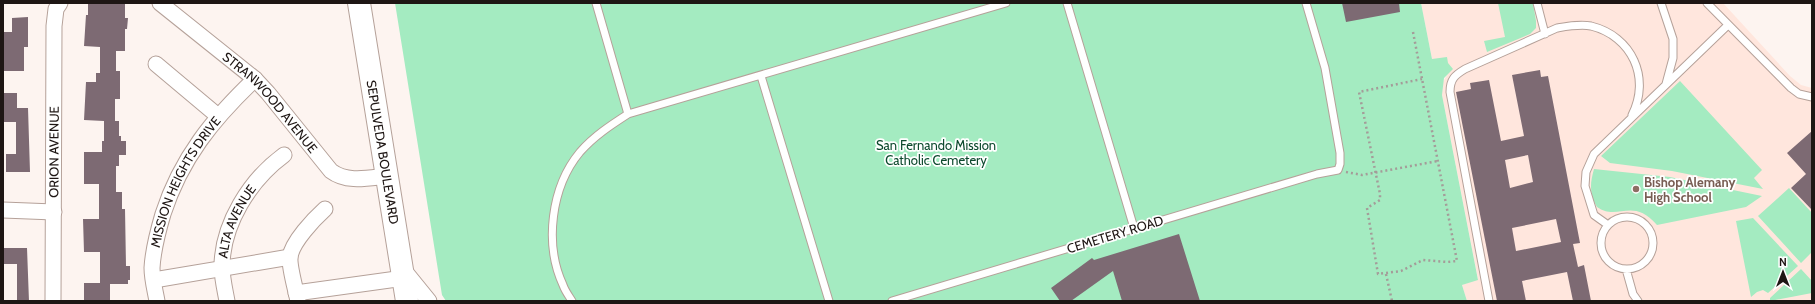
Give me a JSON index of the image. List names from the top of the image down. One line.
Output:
{"streets":{"main road":["SEPULVEDA BOULEVARD"],"street":["STRANWOOD AVENUE","ORION AVENUE","MISSION HEIGHTS DRIVE","ALTA AVENUE"],"lane":["CEMETERY ROAD"]},"crossings":[["STRANWOOD AVENUE","SEPULVEDA BOULEVARD"],["STRANWOOD AVENUE","MISSION HEIGHTS DRIVE"]],"parks":["San Fernando Mission Catholic Cemetery"],"places":["Bishop Alemany High School"],"north":"top"}
